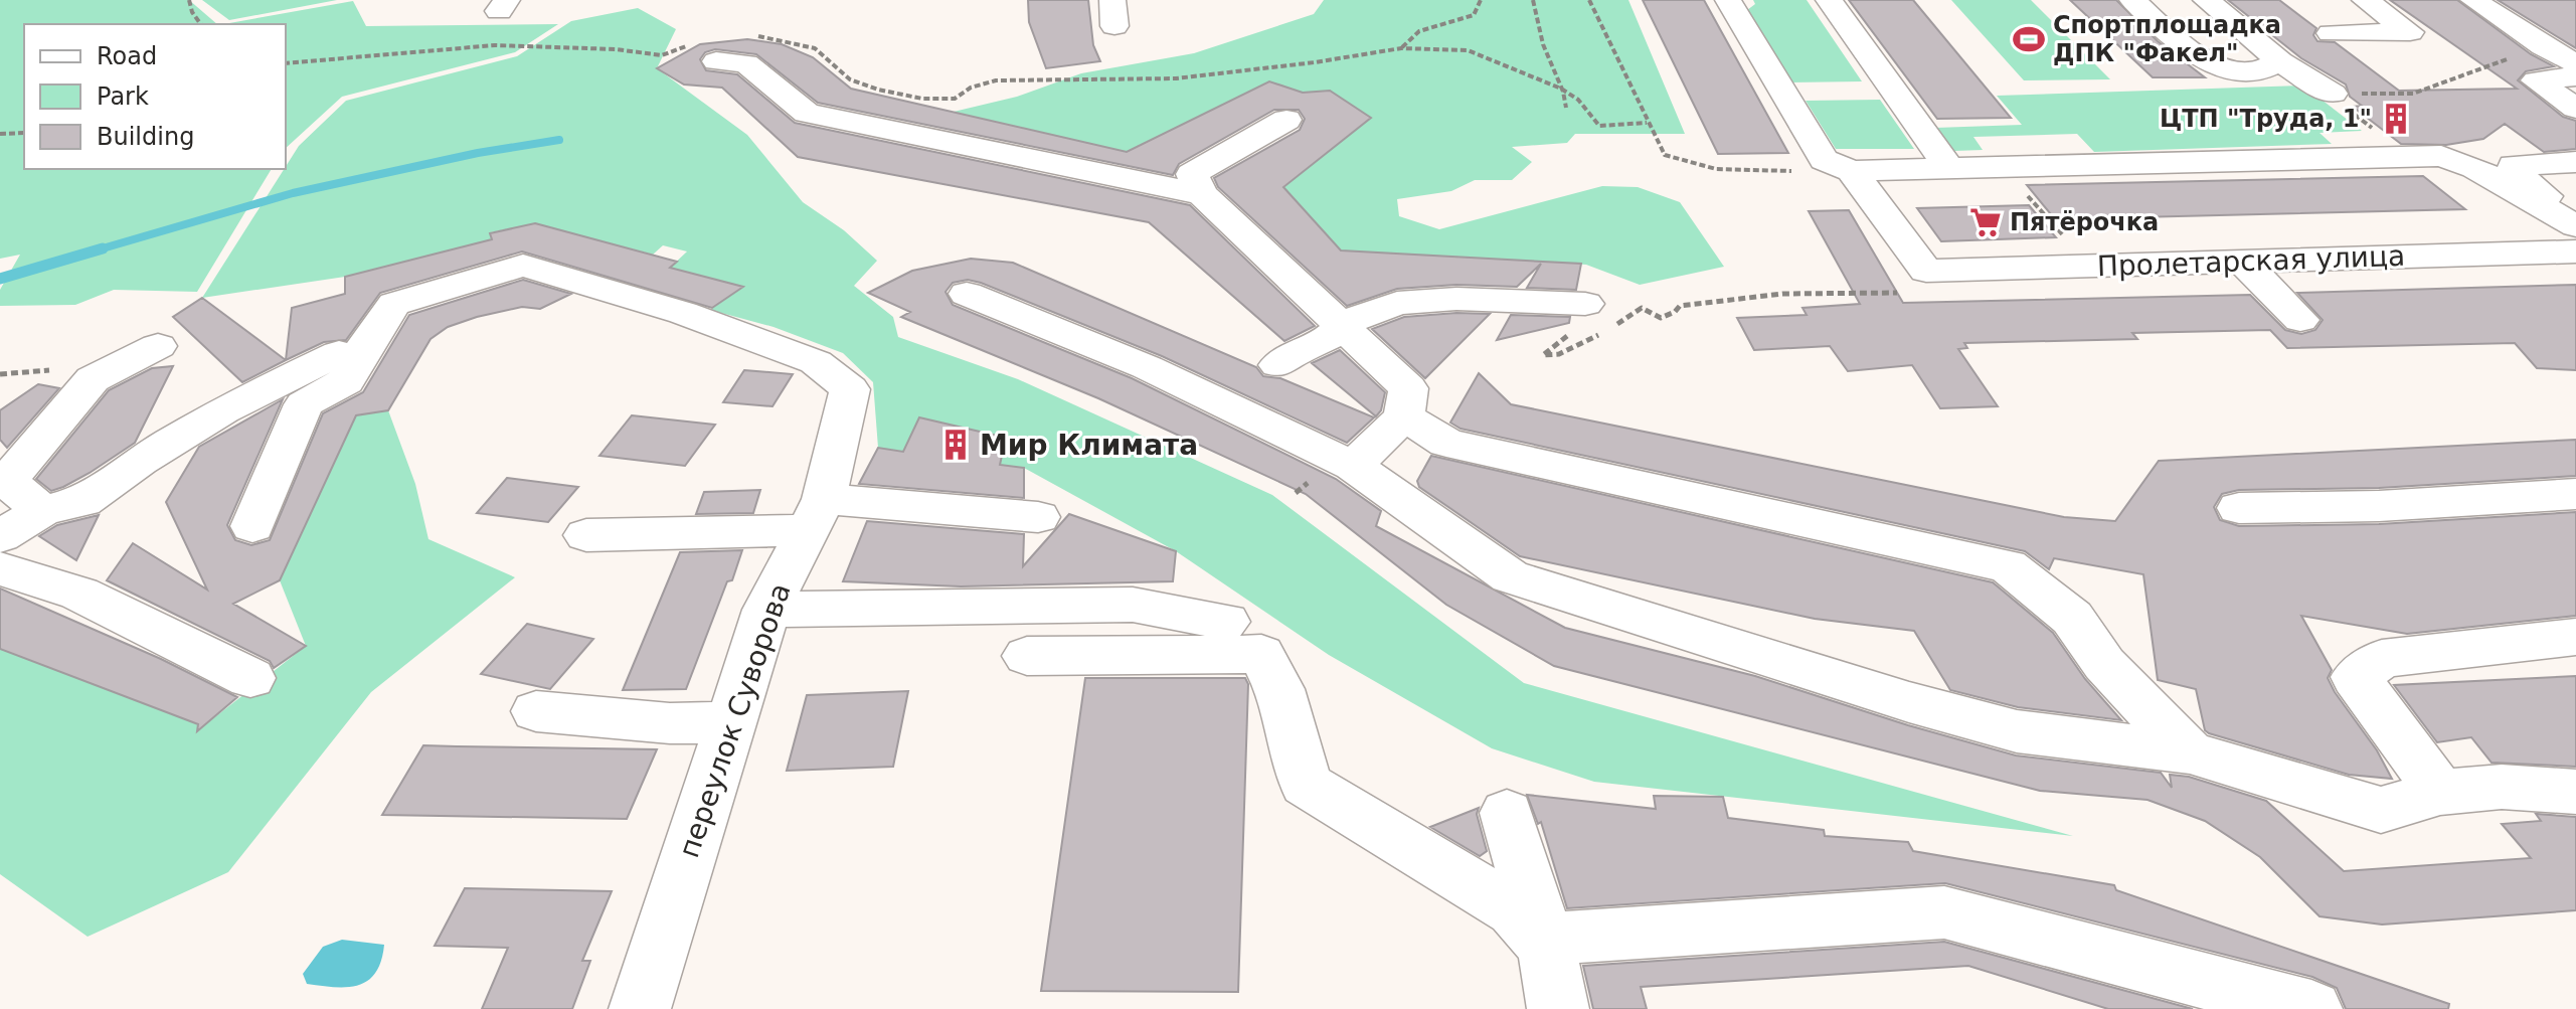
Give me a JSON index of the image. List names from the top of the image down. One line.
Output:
{"streets":{"street":["Пролетарская улица","переулок Суворова"]},"places":{"sports":["Спортплощадка ДПК \"Факел\""],"building":["ЦТП \"Труда, 1\"","Мир Климата"],"supermarket":["Пятёрочка"]},"legend":["Road","Park","Building"]}
